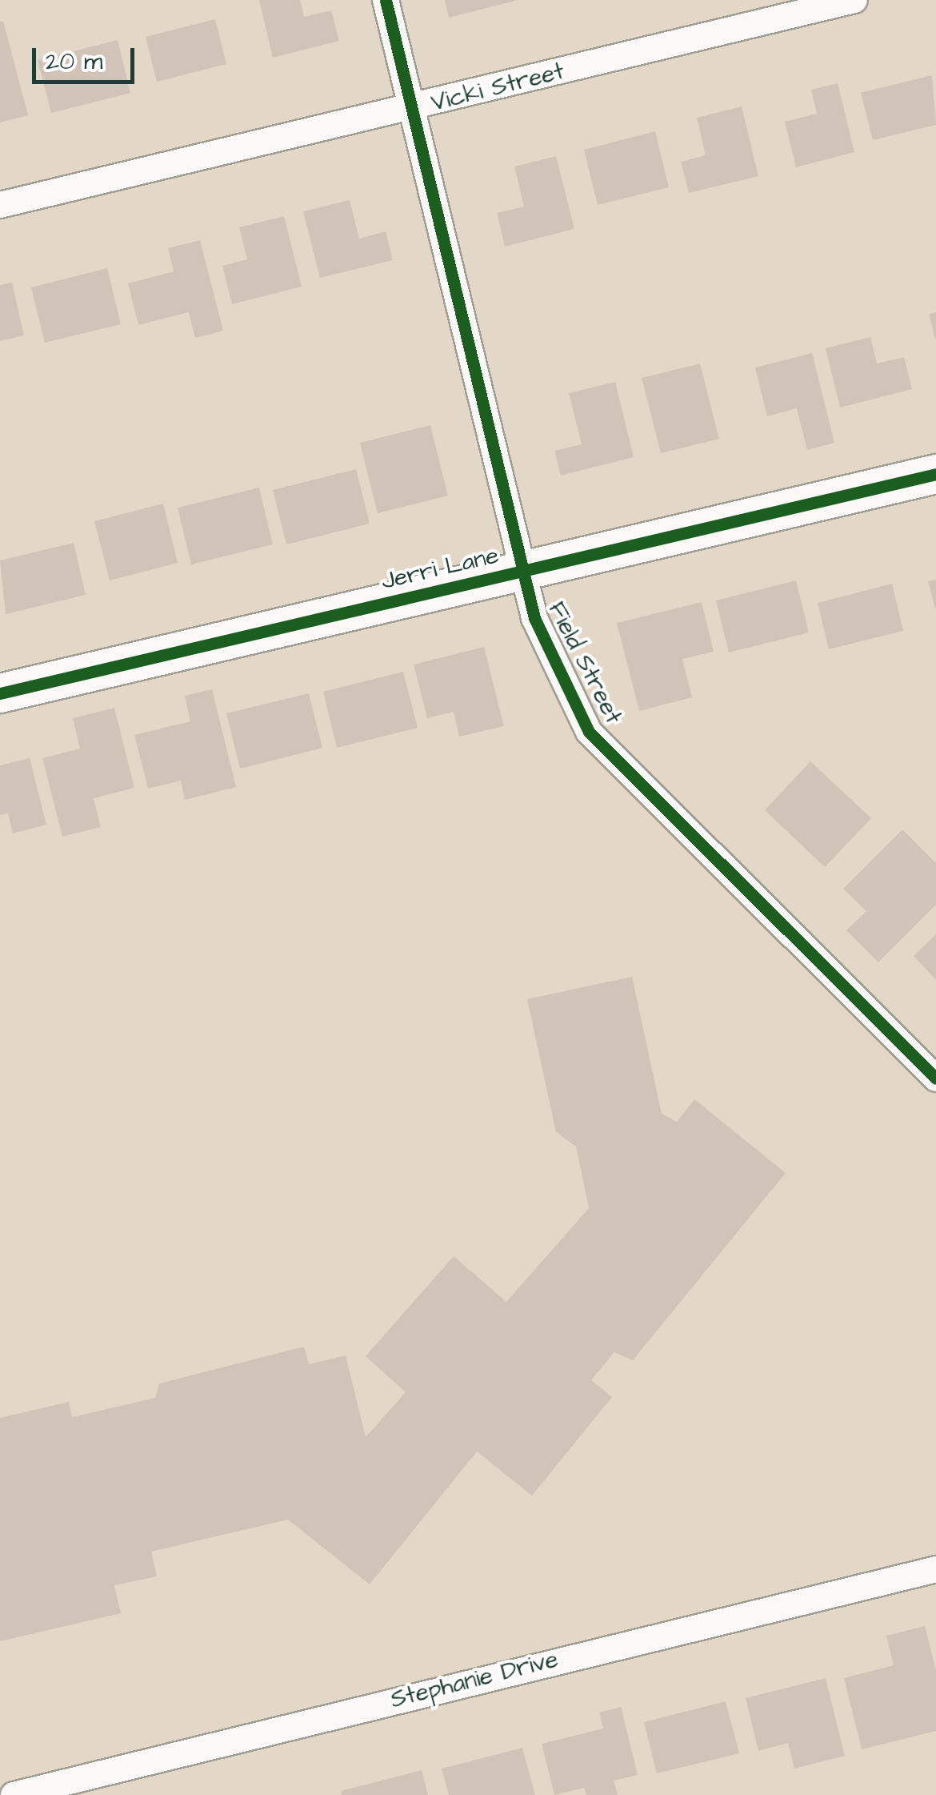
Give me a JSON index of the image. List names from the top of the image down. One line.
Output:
{"streets":{"street":["Vicki Street","Jerri Lane","Field Street","Stephanie Drive"]},"crossings":[["Vicki Street","Field Street"],["Jerri Lane","Field Street"]],"scale_bar":"20 m"}
